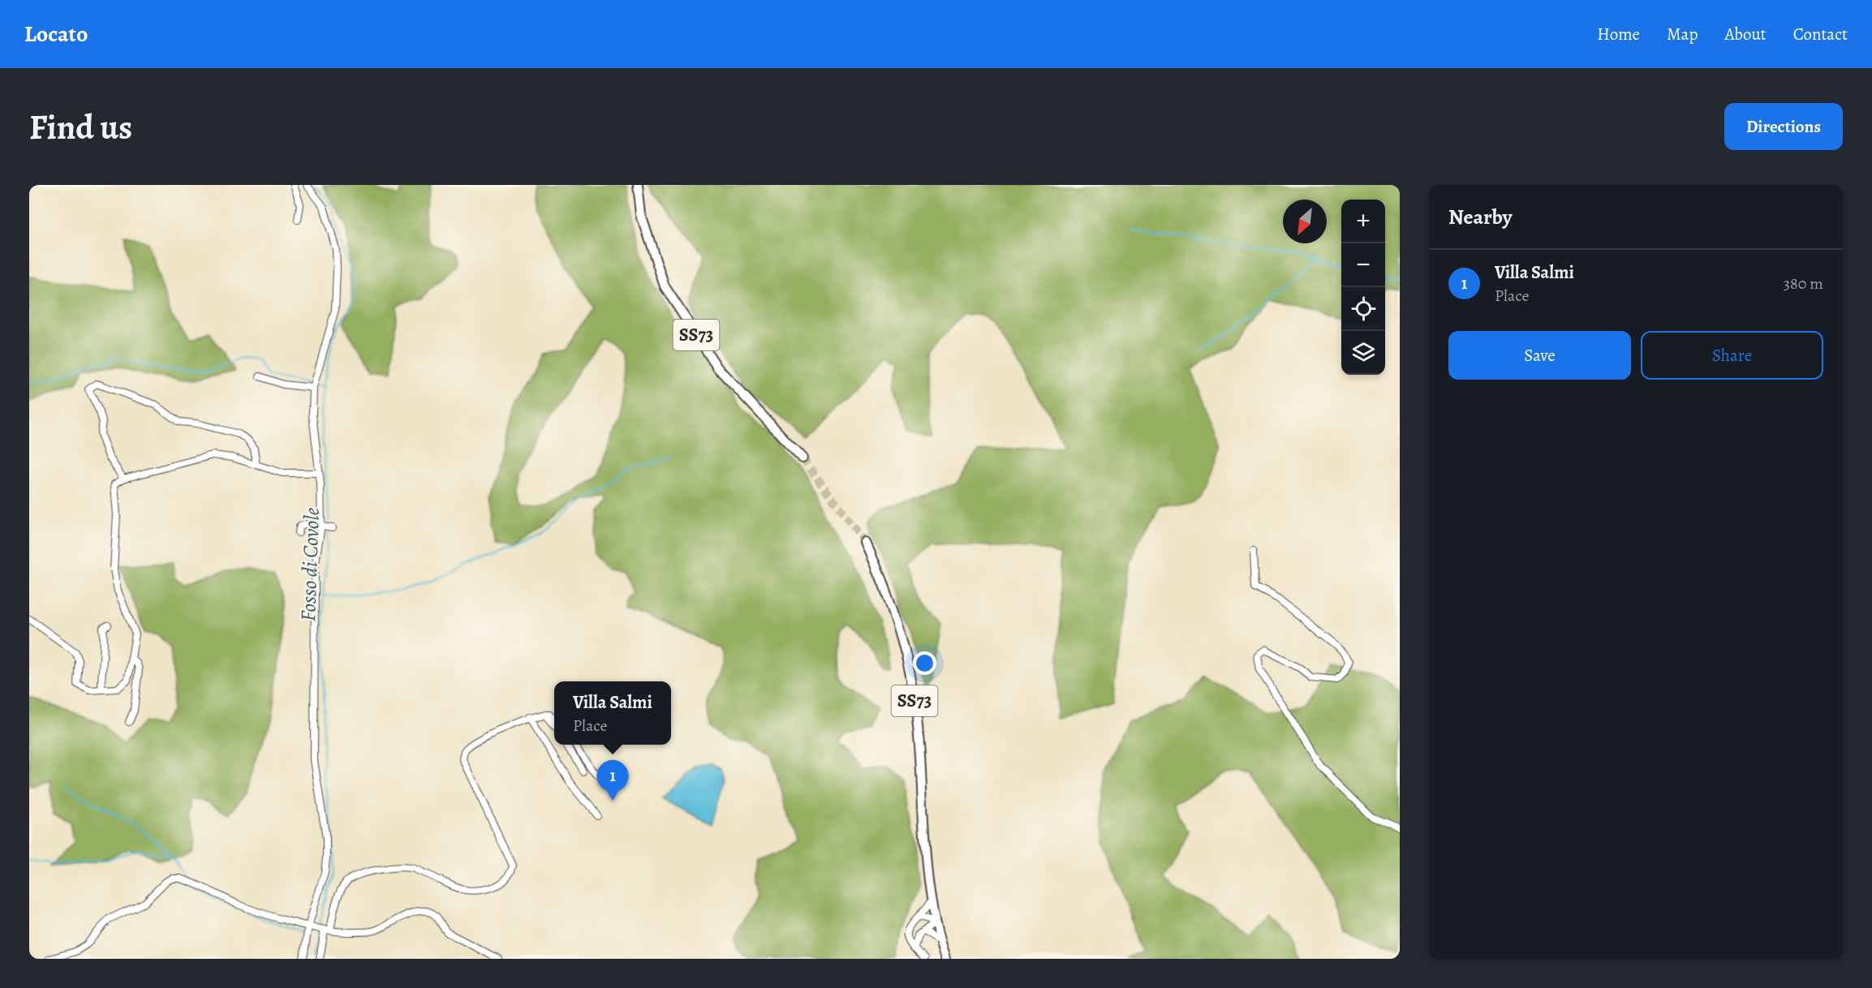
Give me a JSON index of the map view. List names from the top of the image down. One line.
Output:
{"streets":{"main road":["SS73"]},"water":["Fosso di Covole"],"north":"bottom left","page":{"header":"Locato","nav":["Home","Map","About","Contact"],"buttons":["Directions",["Save","Share"]],"title":"Find us","heading":"Nearby","map_buttons":["+","−"],"list":[{"mark":"1","name":"Villa Salmi","note":"Place","value":"380 m"}],"popup":["Villa Salmi","Place"],"pins":"1"}}
